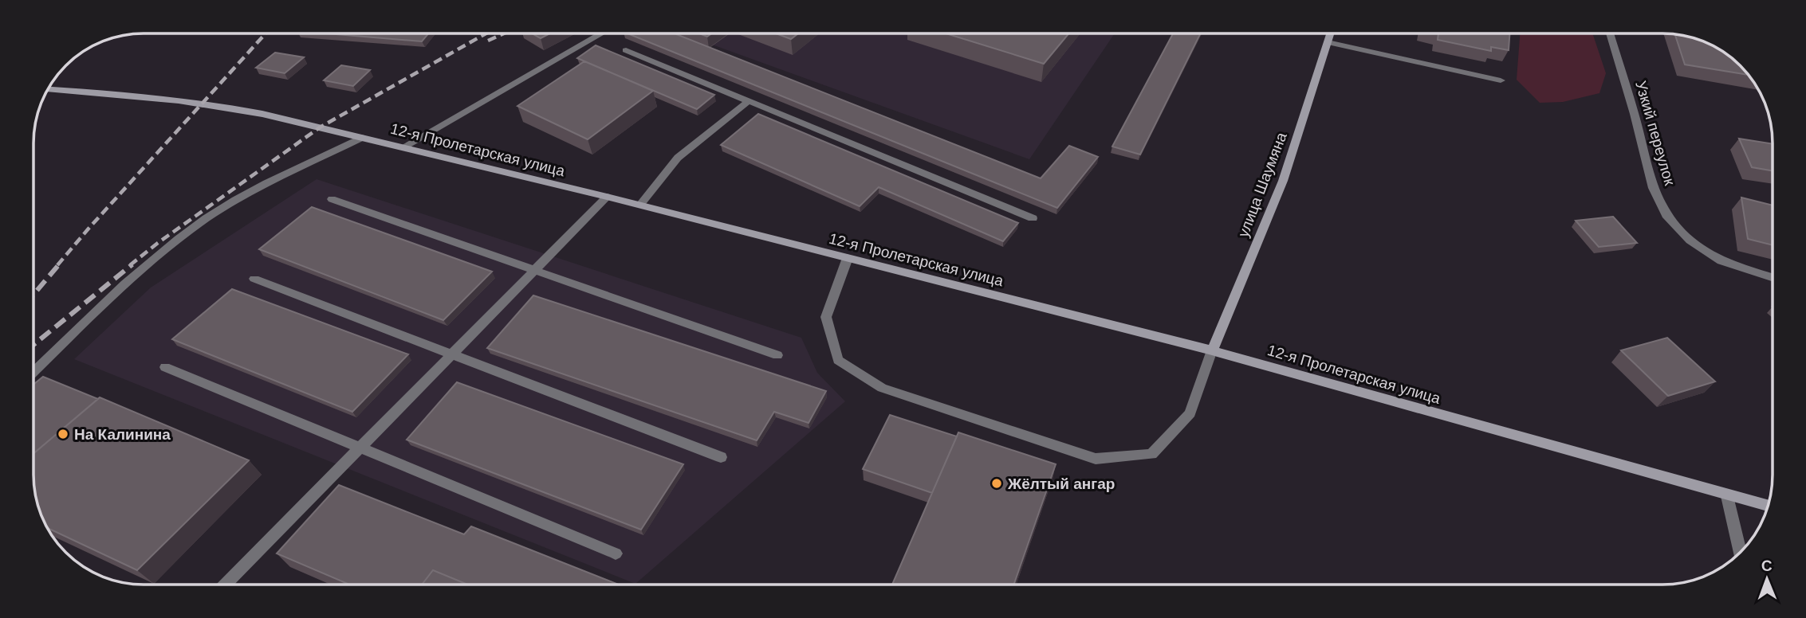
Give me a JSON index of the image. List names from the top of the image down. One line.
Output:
{"streets":{"main road":["12-я Пролетарская улица","улица Шаумяна"],"street":["Узкий переулок"]},"crossings":[["12-я Пролетарская улица","улица Шаумяна"]],"places":["На Калинина","Жёлтый ангар"],"north":"top"}
